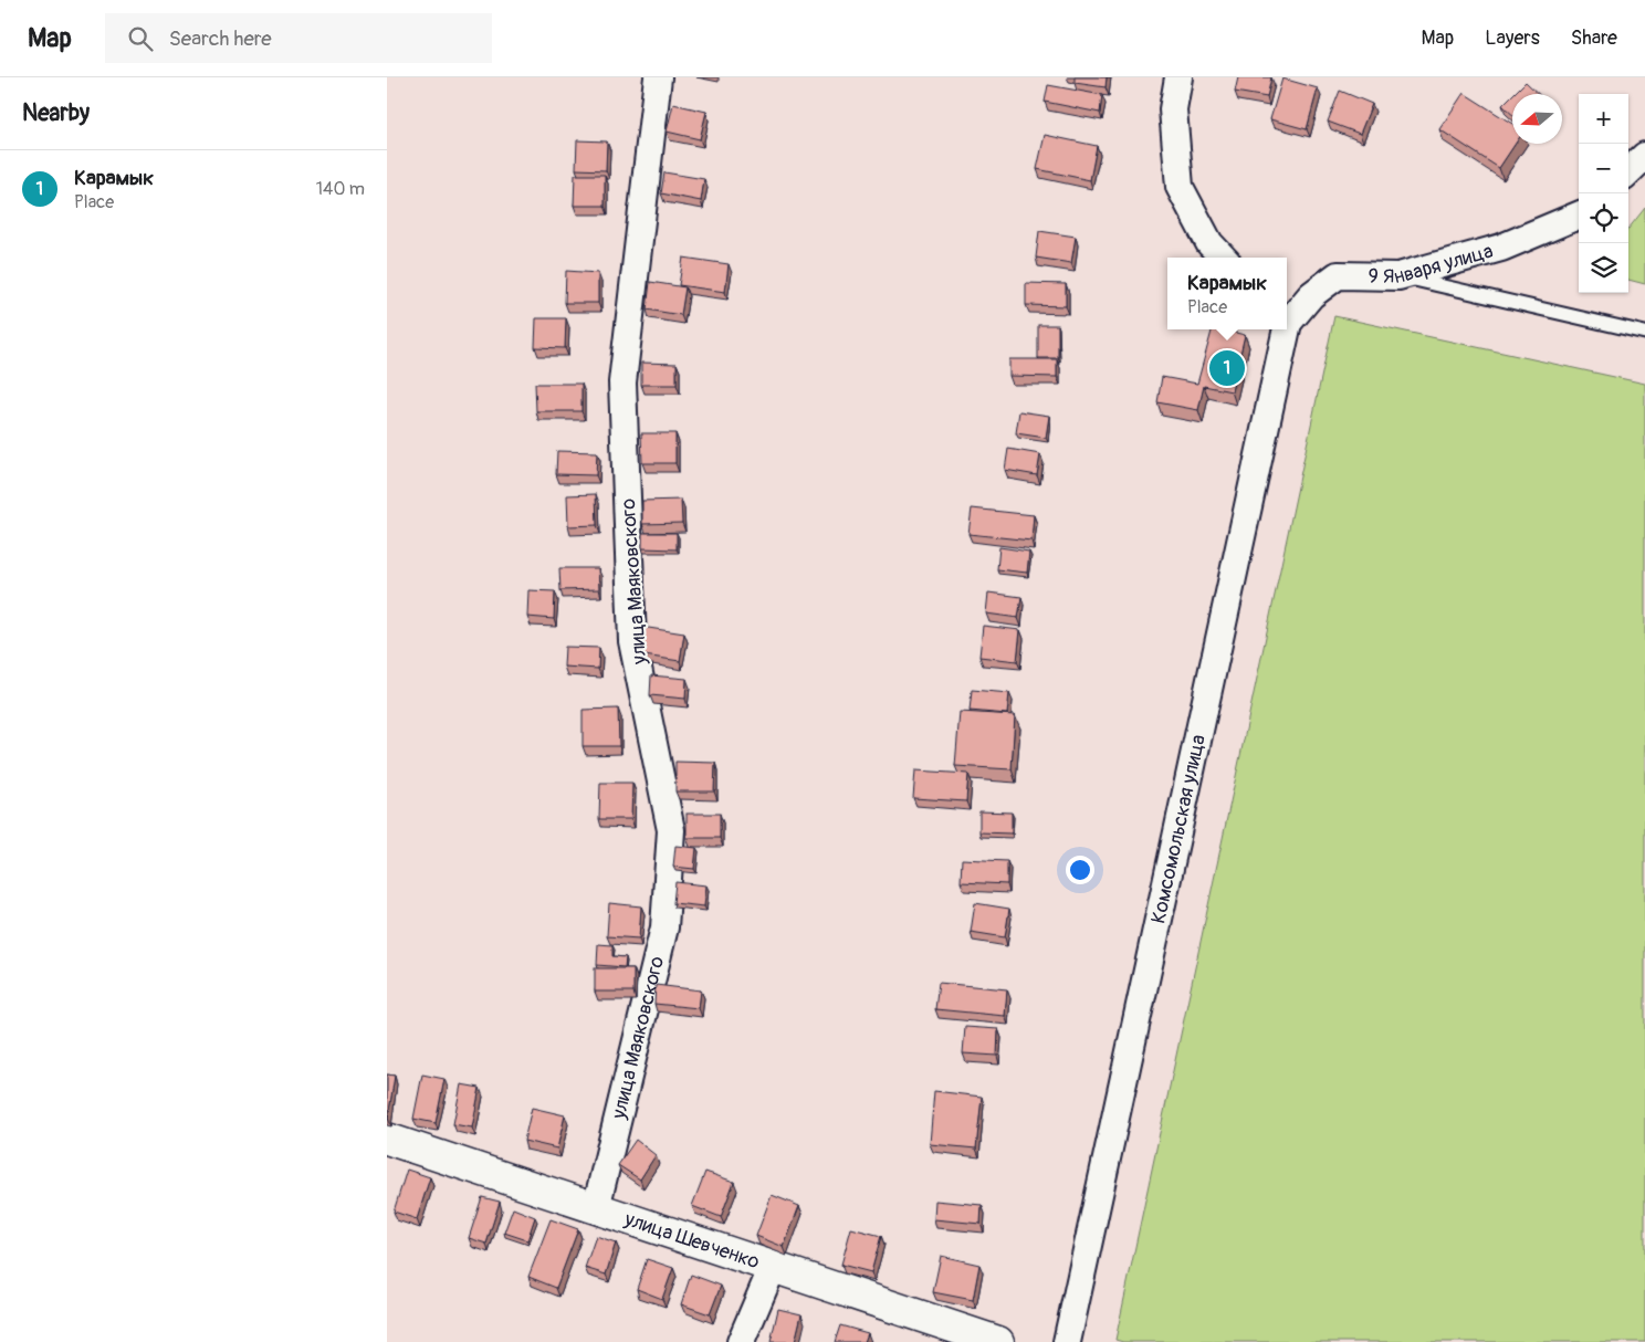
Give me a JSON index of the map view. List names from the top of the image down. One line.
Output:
{"streets":{"street":["9 Января улица","улица Маяковского","Комсомольская улица","улица Шевченко"]},"crossings":[["улица Маяковского","улица Шевченко"]],"north":"left","page":{"header":"Map","search":"Search here","nav":["Map","Layers","Share"],"heading":"Nearby","map_buttons":["+","−"],"list":[{"mark":"1","name":"Карамык","note":"Place","value":"140 m"}],"popup":["Карамык","Place"],"pins":"1"}}
